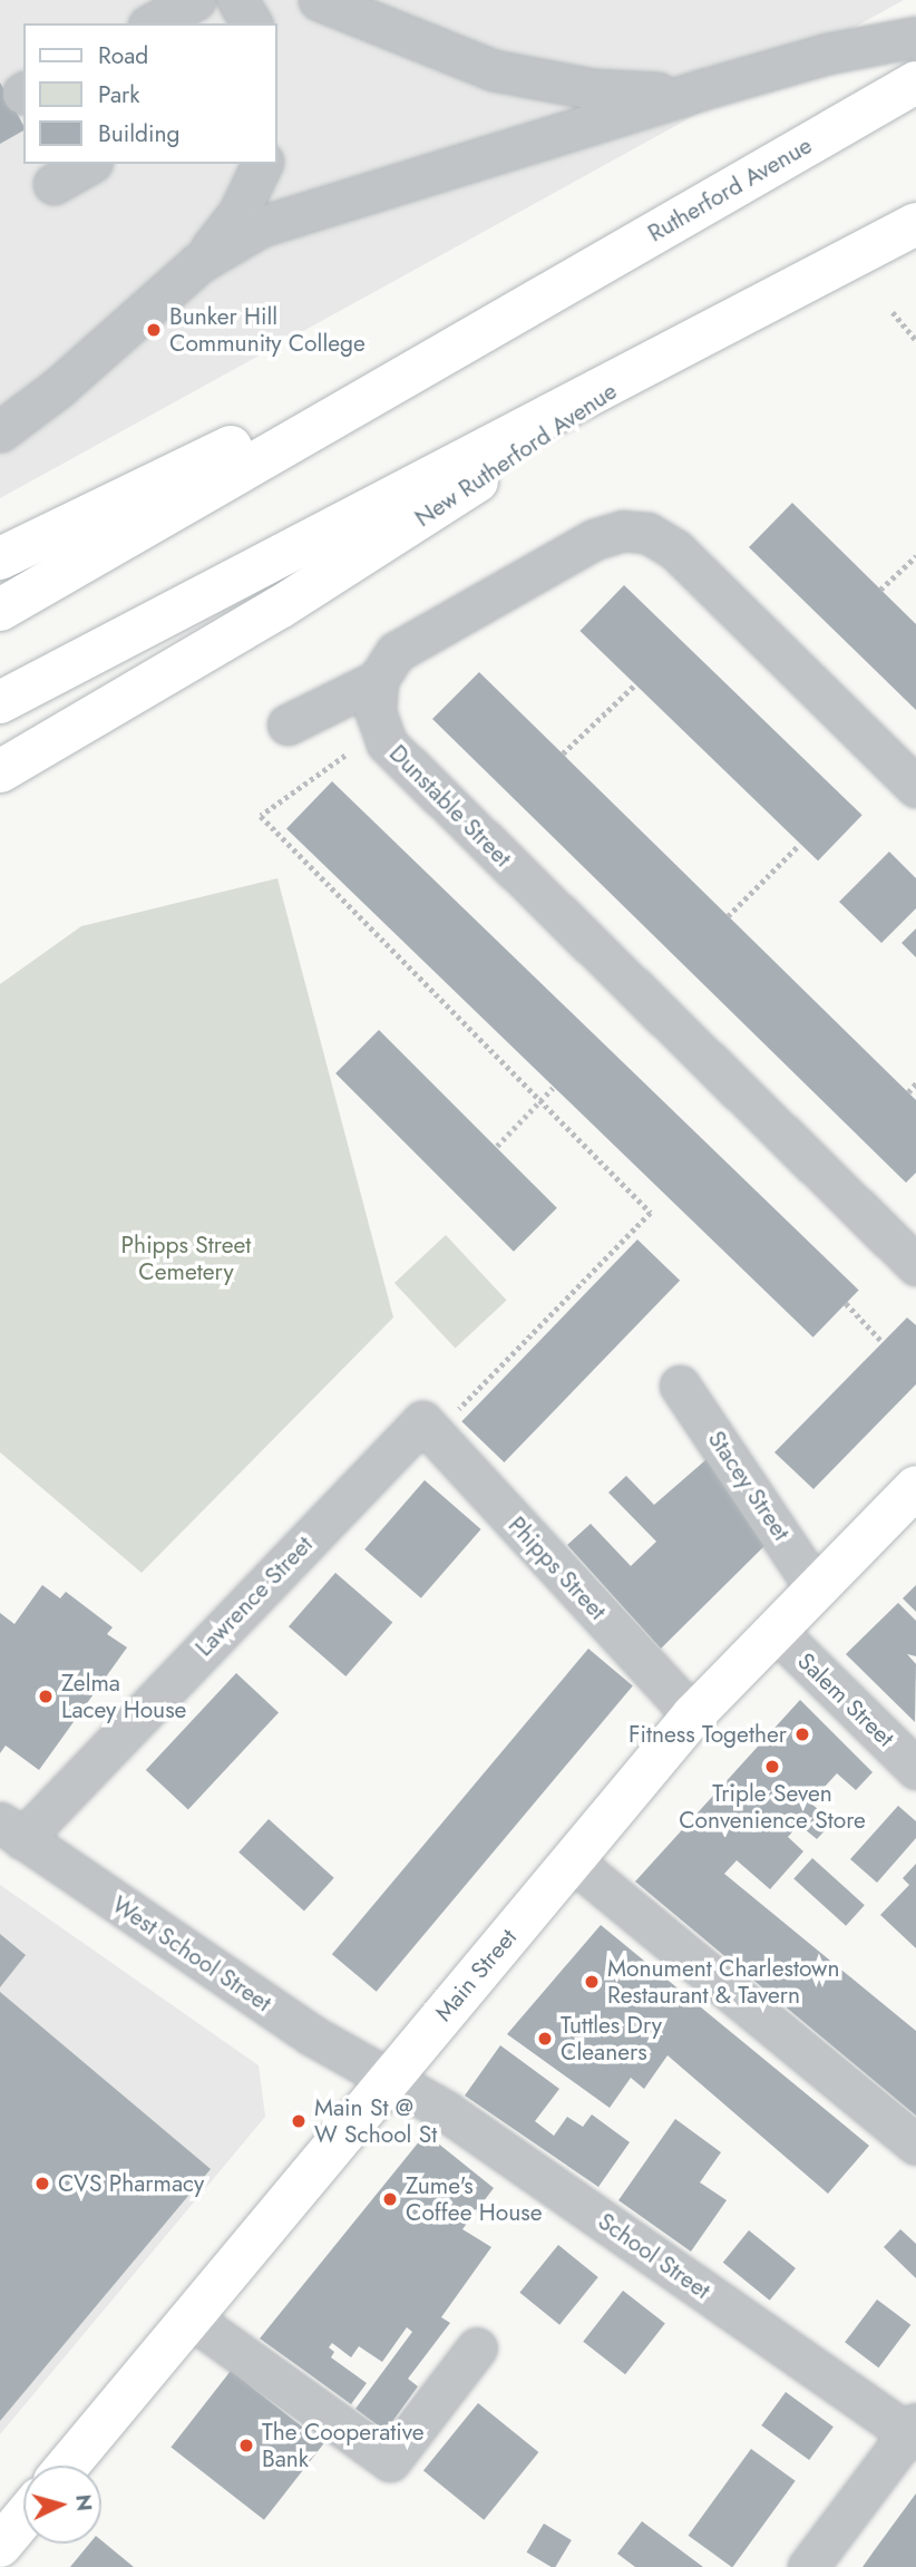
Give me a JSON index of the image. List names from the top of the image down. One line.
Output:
{"streets":{"main road":["Rutherford Avenue","New Rutherford Avenue","Main Street"],"street":["Dunstable Street","Stacey Street","Phipps Street","Lawrence Street","Salem Street","West School Street","School Street"]},"crossings":[["Stacey Street","Main Street"],["Phipps Street","Lawrence Street"],["Phipps Street","Main Street"],["Lawrence Street","West School Street"],["Salem Street","Main Street"],["West School Street","Main Street"],["West School Street","School Street"],["Main Street","School Street"]],"parks":["Phipps Street Cemetery"],"places":["Bunker Hill Community College","Zelma Lacey House","Fitness Together","Triple Seven Convenience Store","Monument Charlestown Restaurant & Tavern","Tuttles Dry Cleaners","Main St @ W School St","CVS Pharmacy","Zume's Coffee House","The Cooperative Bank"],"legend":["Road","Park","Building"],"north":"right"}
